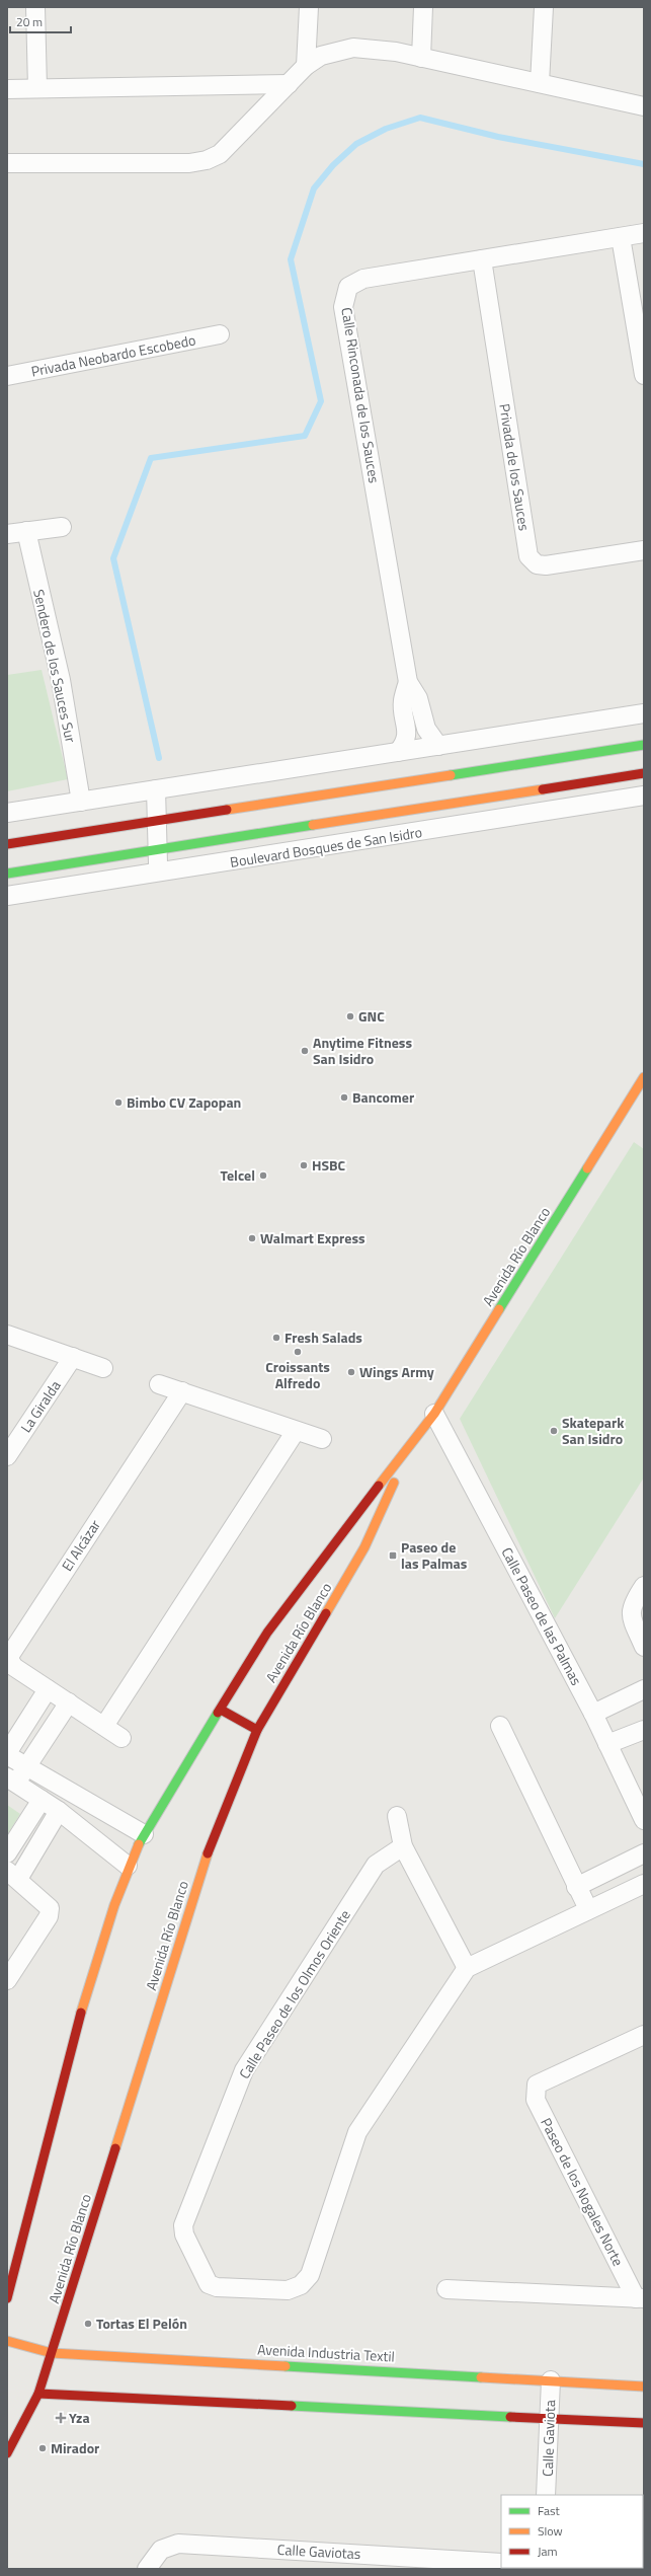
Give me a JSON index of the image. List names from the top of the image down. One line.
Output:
{"streets":{"street":["Privada Neobardo Escobedo","Calle Rinconada de los Sauces","Privada de los Sauces","Sendero de los Sauces Sur","Boulevard Bosques de San Isidro","Avenida Río Blanco","La Giralda","El Alcázar","Calle Paseo de las Palmas","Calle Paseo de los Olmos Oriente","Paseo de los Nogales Norte","Avenida Industria Textil","Calle Gaviota","Calle Gaviotas"]},"crossings":[["Calle Rinconada de los Sauces","Privada de los Sauces"],["Avenida Río Blanco","Calle Paseo de las Palmas"],["Avenida Río Blanco","Avenida Industria Textil"],["Avenida Industria Textil","Calle Gaviota"]],"places":{"other":["GNC","Anytime Fitness San Isidro","Bancomer","Bimbo CV Zapopan","HSBC","Telcel","Walmart Express","Fresh Salads","Croissants Alfredo","Wings Army","Skatepark San Isidro","Tortas El Pelón","Mirador"],"transit":["Paseo de las Palmas"],"health":["Yza"]},"legend":["Fast","Slow","Jam"],"scale_bar":"20 m"}
